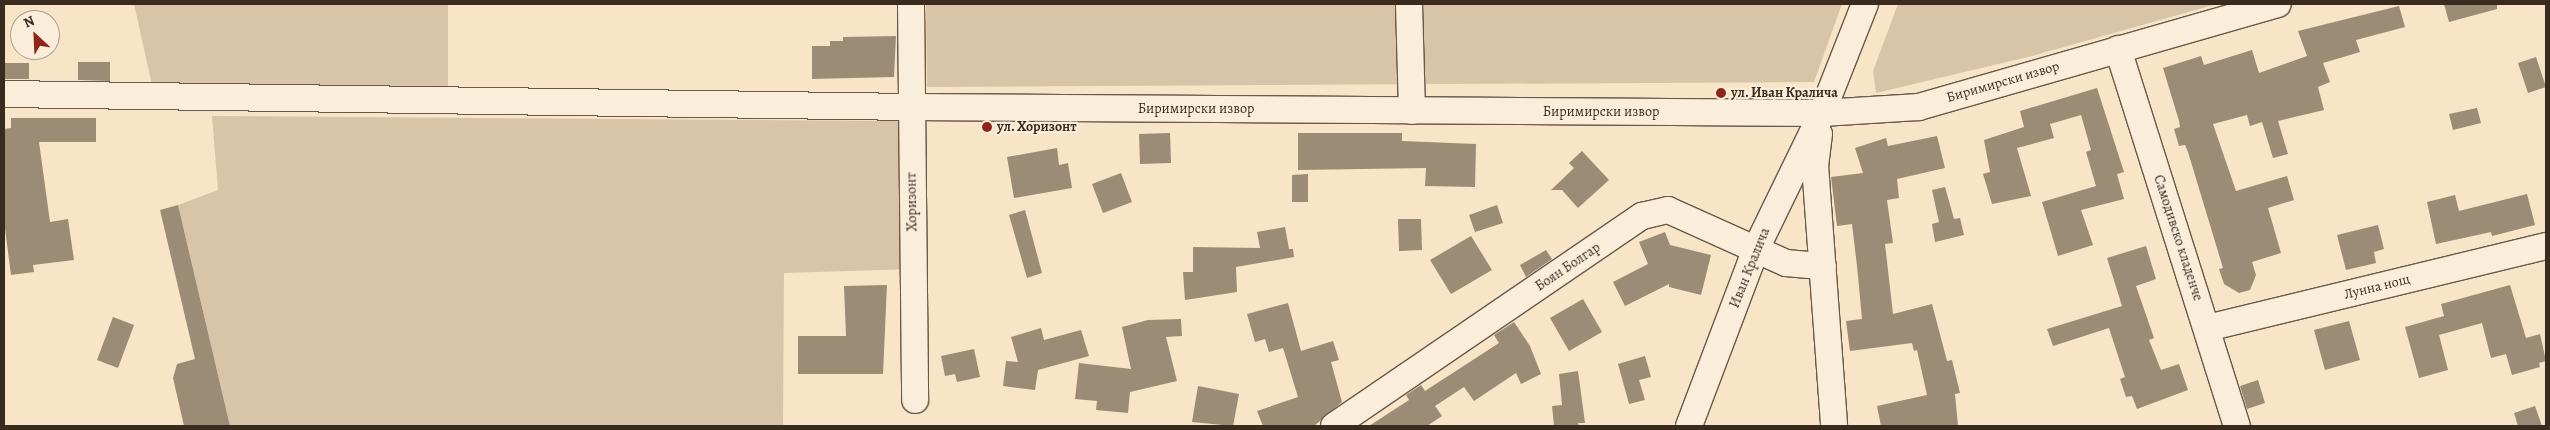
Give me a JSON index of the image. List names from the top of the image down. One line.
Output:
{"streets":{"street":["Биримирски извор","Хоризонт","Самодивско кладенче","Боян Болгар","Иван Кралича","Лунна нощ"]},"crossings":[["Биримирски извор","Хоризонт"],["Биримирски извор","Самодивско кладенче"],["Биримирски извор","Иван Кралича"],["Самодивско кладенче","Лунна нощ"],["Боян Болгар","Иван Кралича"]],"places":["ул. Иван Кралича","ул. Хоризонт"],"north":"top left"}
